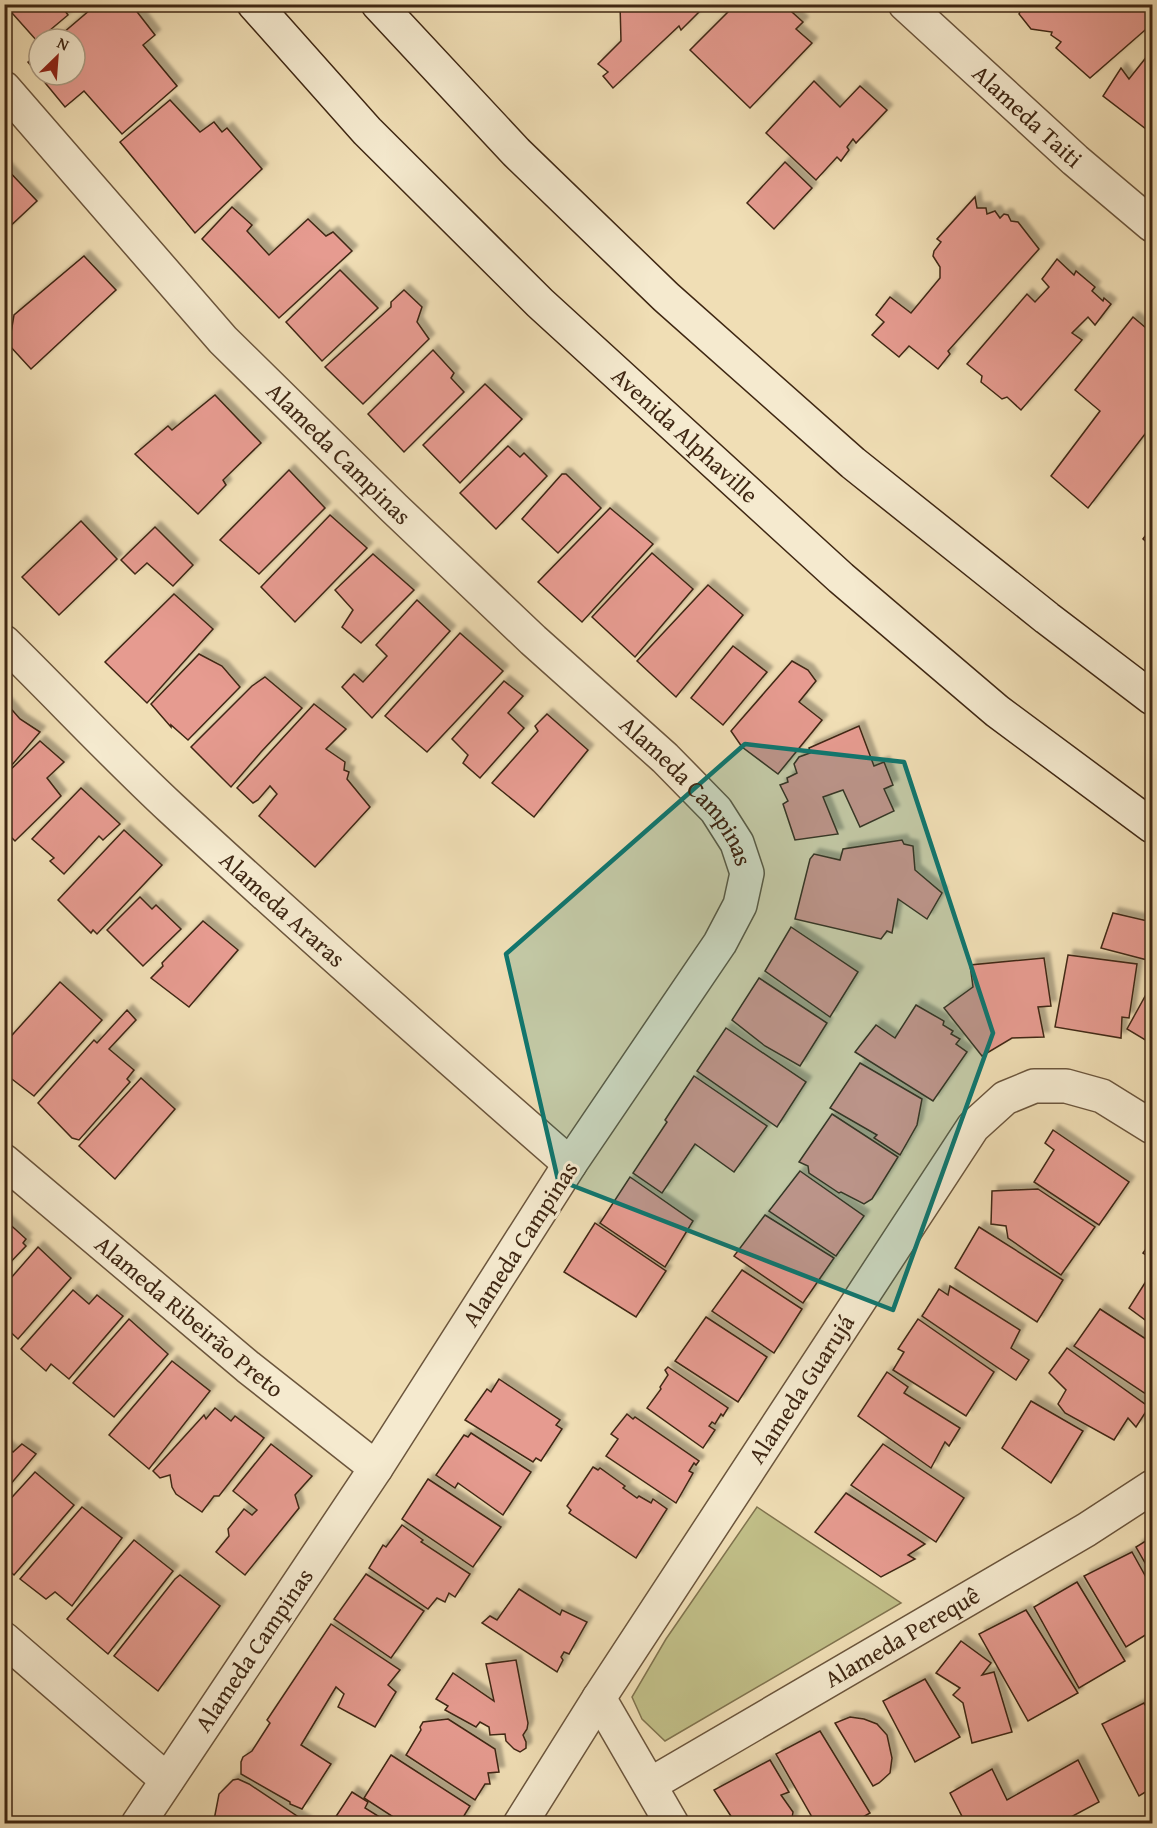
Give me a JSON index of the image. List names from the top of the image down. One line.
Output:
{"streets":{"street":["Alameda Taiti","Avenida Alphaville","Alameda Campinas","Alameda Araras","Alameda Ribeirão Preto","Alameda Guarujá","Alameda Perequê"]},"crossings":[["Alameda Campinas","Alameda Araras"],["Alameda Campinas","Alameda Ribeirão Preto"]],"north":"top right"}
